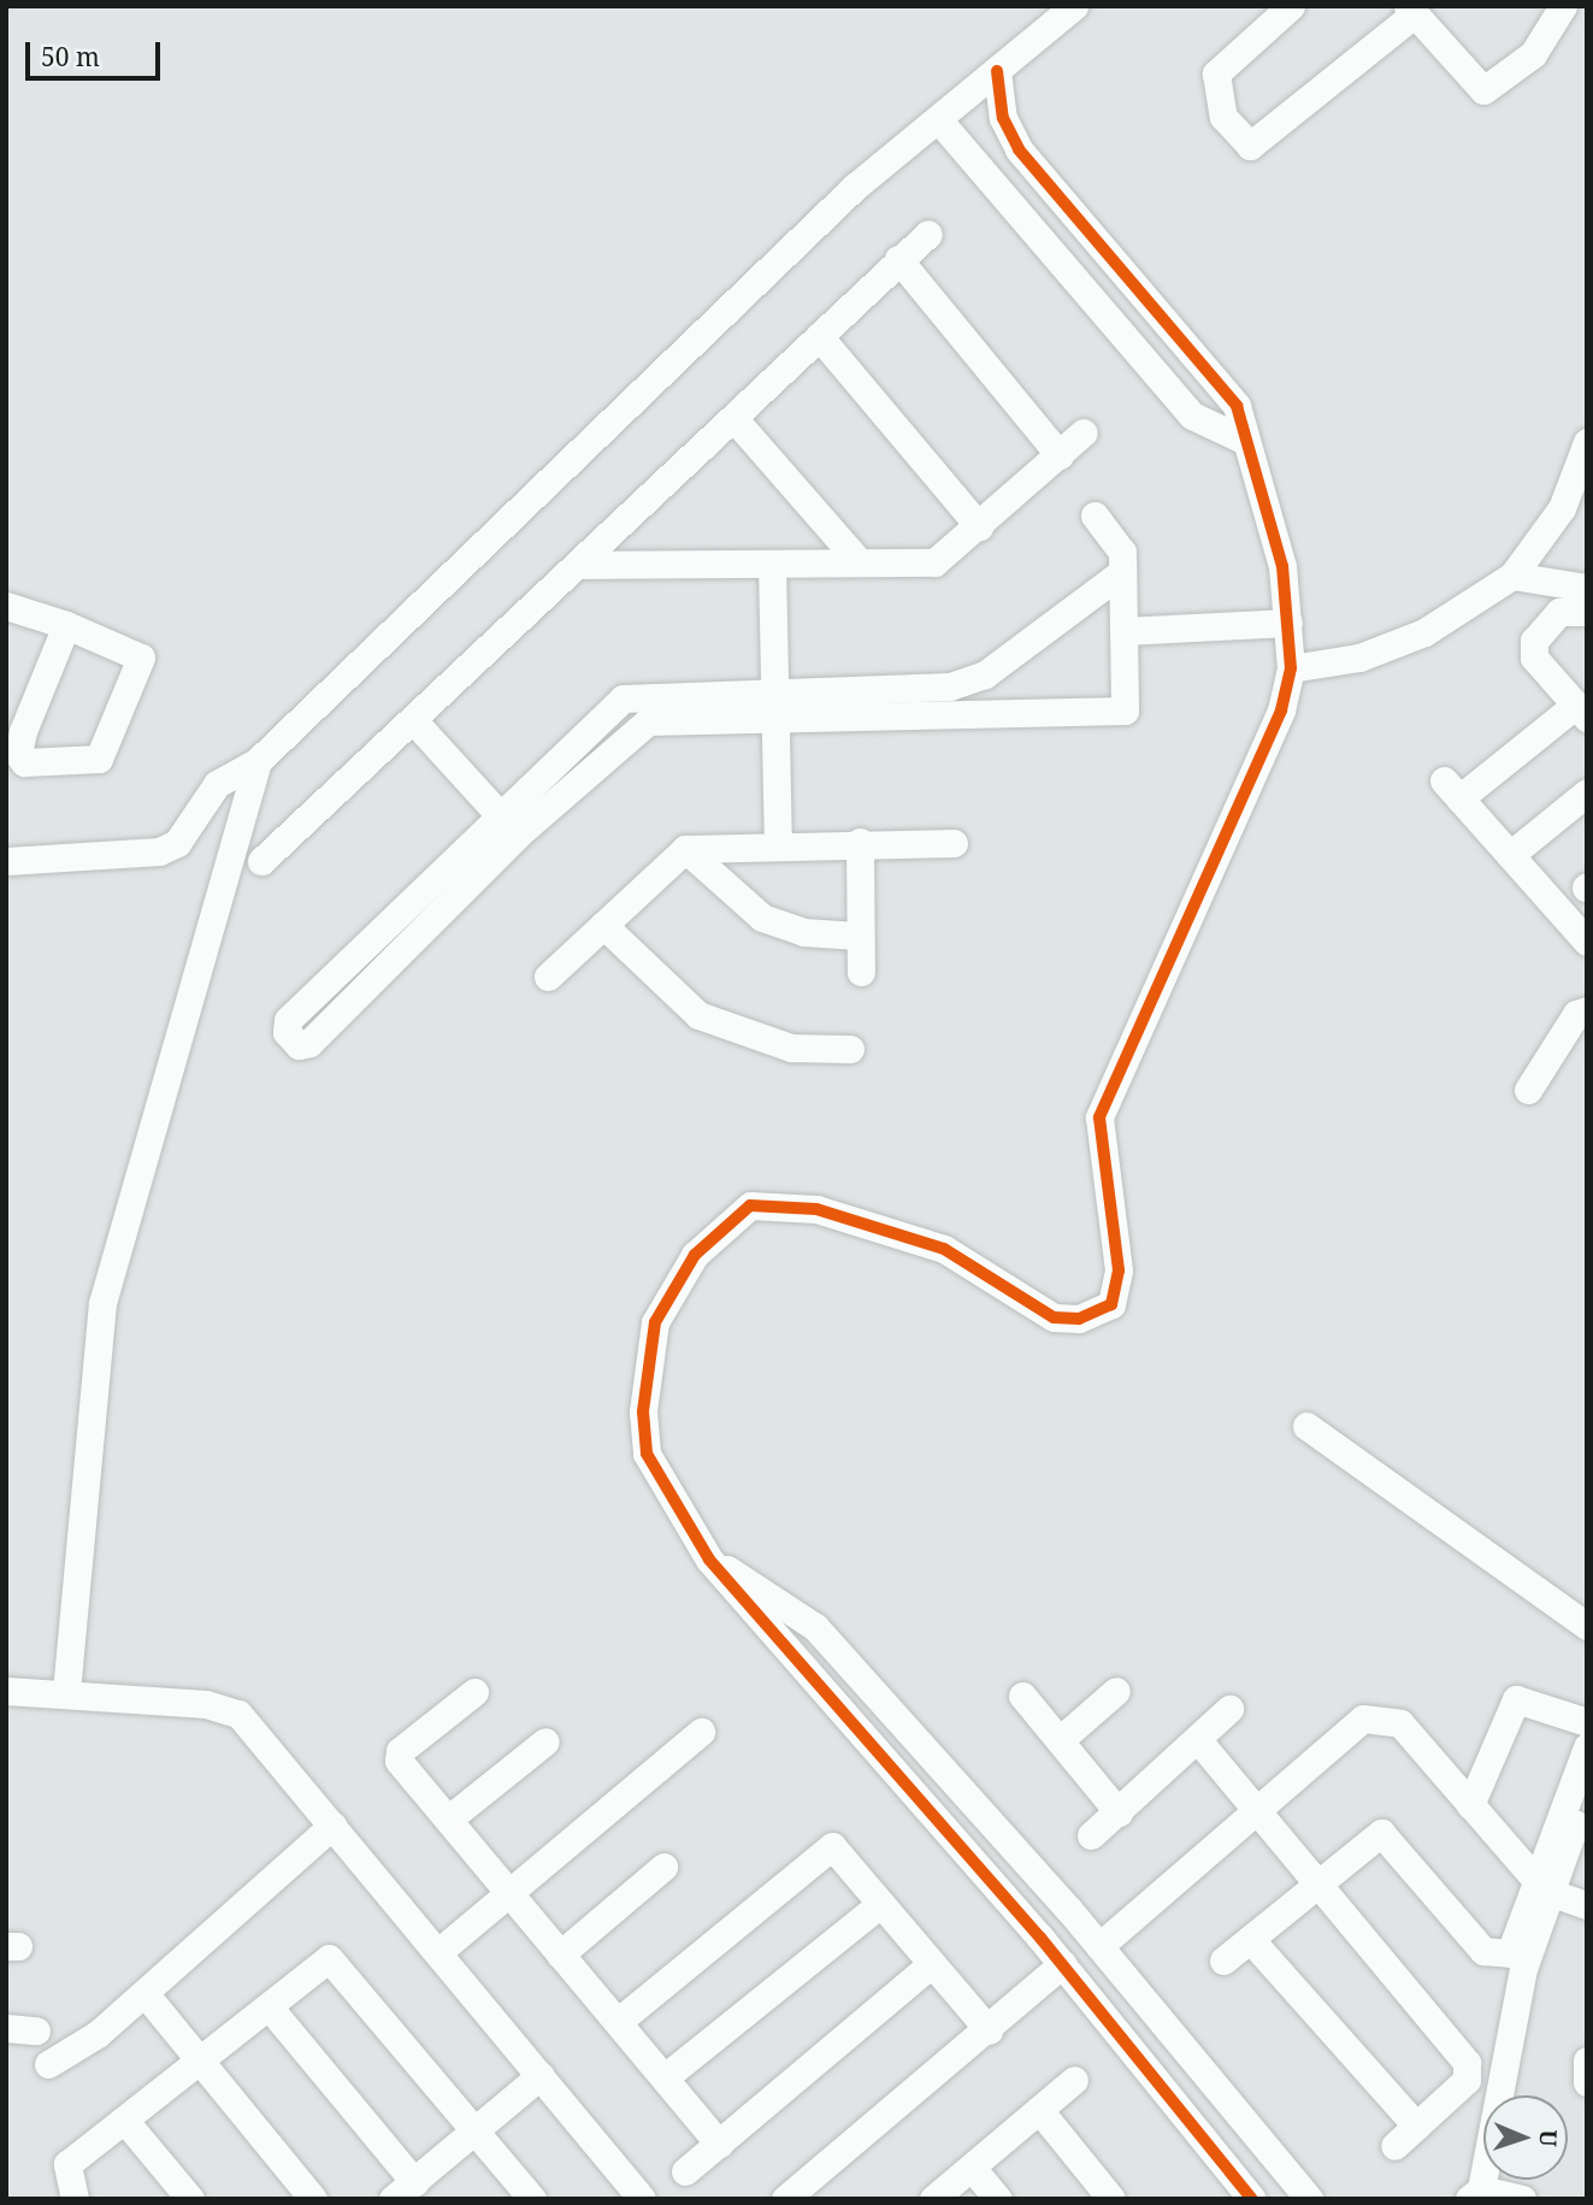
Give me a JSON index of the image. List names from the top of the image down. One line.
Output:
{"scale_bar":"50 m","north":"right"}
